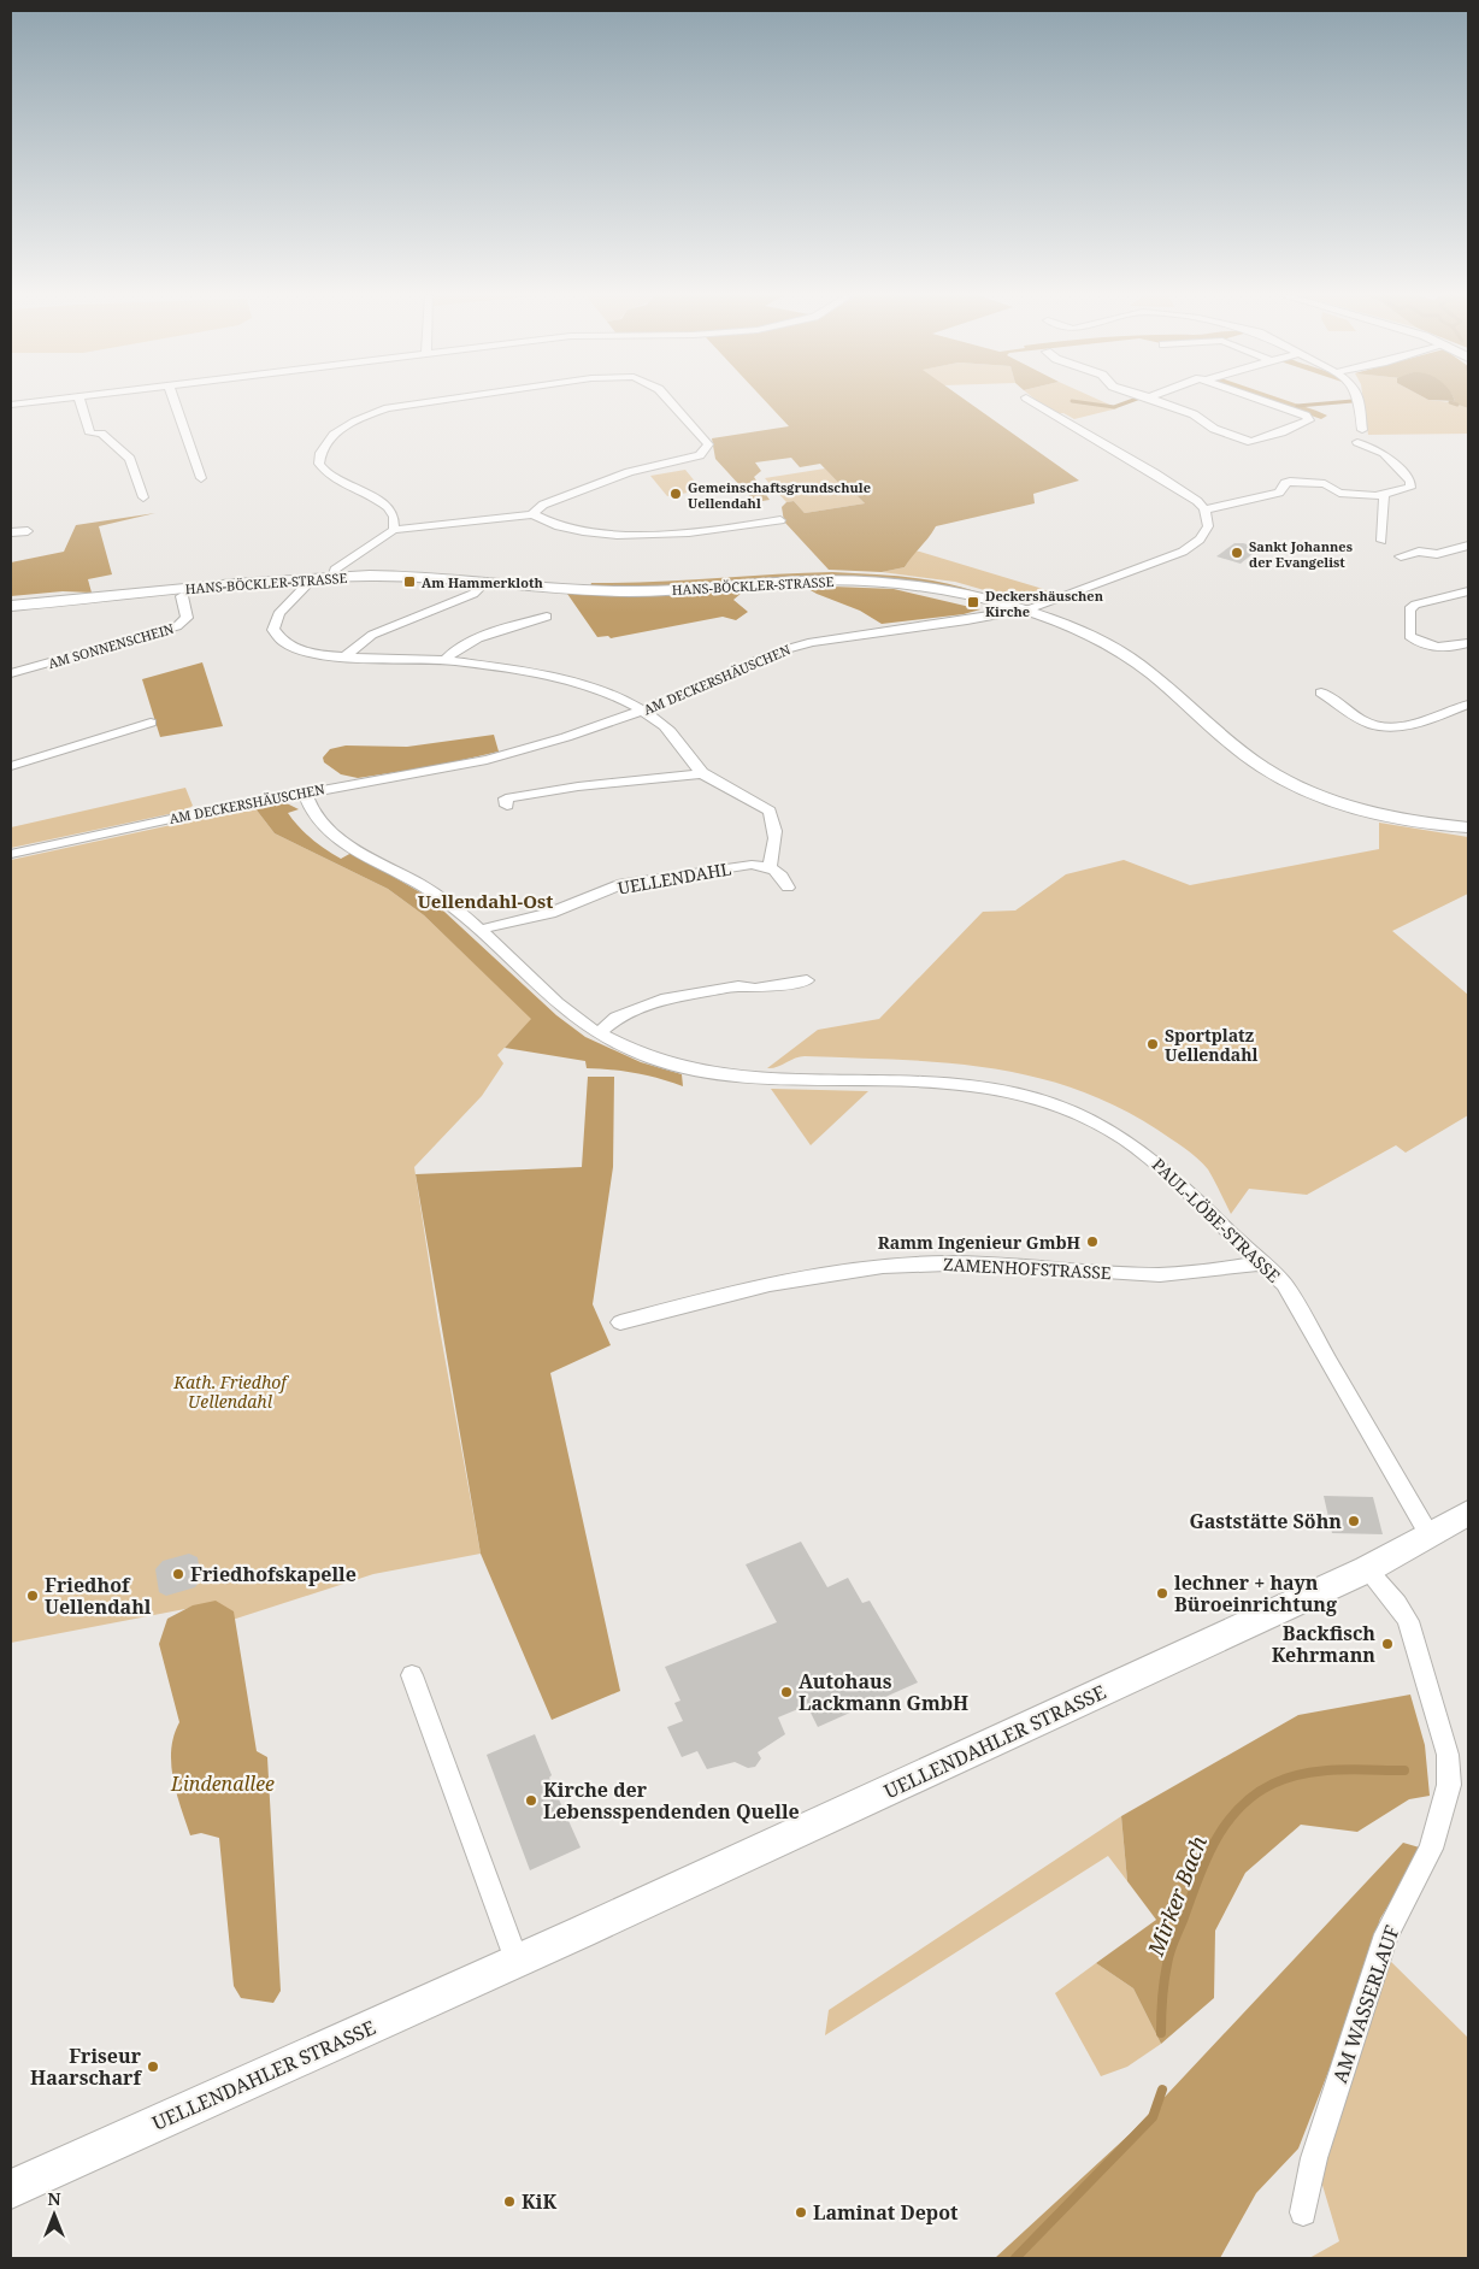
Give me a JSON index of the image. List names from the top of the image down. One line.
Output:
{"streets":{"main road":["UELLENDAHLER STRASSE"],"street":["HANS-BÖCKLER-STRASSE","AM SONNENSCHEIN","AM DECKERSHÄUSCHEN","UELLENDAHL","PAUL-LÖBE-STRASSE","ZAMENHOFSTRASSE","AM WASSERLAUF"]},"crossings":[["HANS-BÖCKLER-STRASSE","AM DECKERSHÄUSCHEN"],["PAUL-LÖBE-STRASSE","ZAMENHOFSTRASSE"],["PAUL-LÖBE-STRASSE","UELLENDAHLER STRASSE"],["UELLENDAHLER STRASSE","AM WASSERLAUF"]],"districts":["Uellendahl-Ost"],"water":["Mirker Bach"],"parks":["Kath. Friedhof Uellendahl","Lindenallee"],"places":{"other":["Gemeinschaftsgrundschule Uellendahl","Sankt Johannes der Evangelist","Sportplatz Uellendahl","Ramm Ingenieur GmbH","Gaststätte Söhn","Friedhofskapelle","lechner + hayn Büroeinrichtung","Friedhof Uellendahl","Backfisch Kehrmann","Autohaus Lackmann GmbH","Kirche der Lebensspendenden Quelle","Friseur Haarscharf","KiK","Laminat Depot"],"transit":["Am Hammerkloth","Deckershäuschen Kirche"]},"north":"top"}
